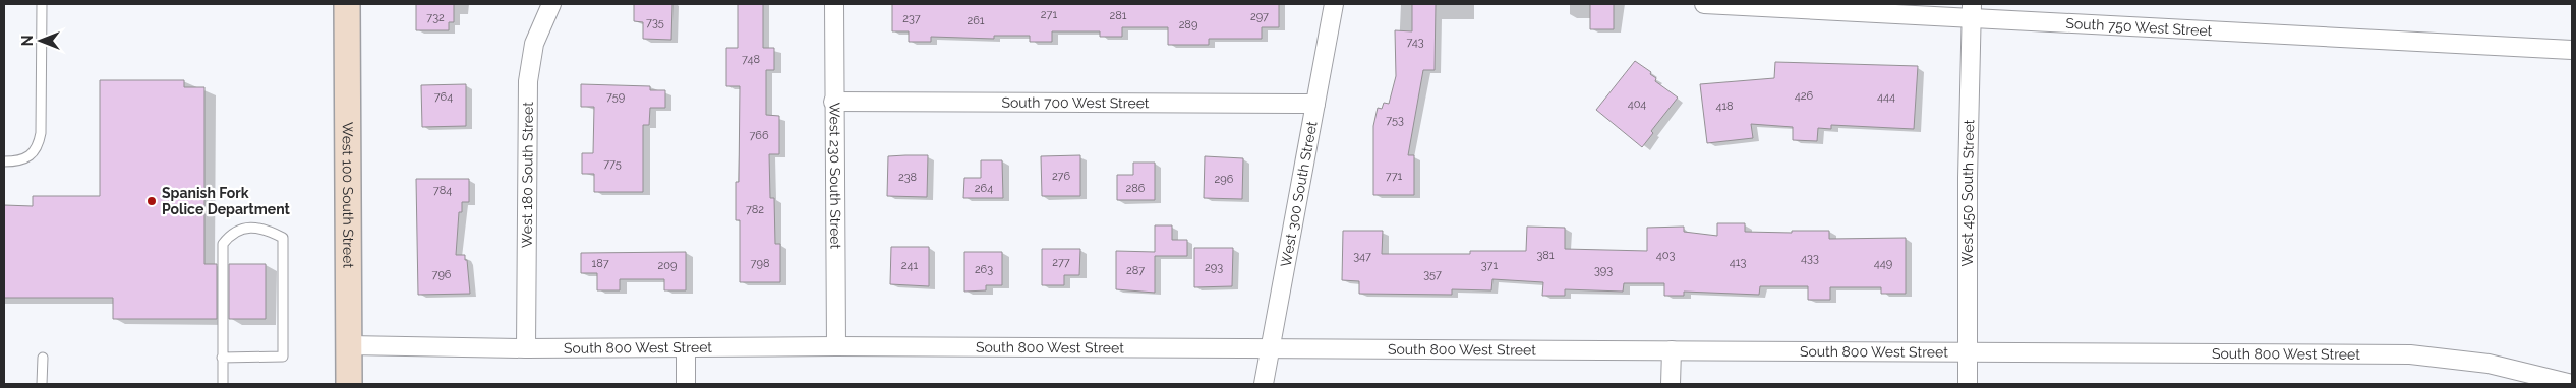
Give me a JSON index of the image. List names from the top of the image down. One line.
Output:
{"streets":{"street":["South 750 West Street","South 700 West Street","West 180 South Street","West 230 South Street","West 100 South Street","West 300 South Street","West 450 South Street","South 800 West Street"]},"crossings":[["South 750 West Street","West 450 South Street"],["South 700 West Street","West 230 South Street"],["South 700 West Street","West 300 South Street"],["West 180 South Street","South 800 West Street"],["West 230 South Street","South 800 West Street"],["West 100 South Street","South 800 West Street"],["West 300 South Street","South 800 West Street"],["West 450 South Street","South 800 West Street"]],"places":["Spanish Fork Police Department"],"house_numbers":["271","281","297","732","237","261","735","289","743","748","426","764","759","444","404","418","753","766","775","276","771","238","296","264","286","784","782","381","403","347","433","277","413","187","798","449","209","241","371","293","263","287","393","796","357"],"north":"left"}
